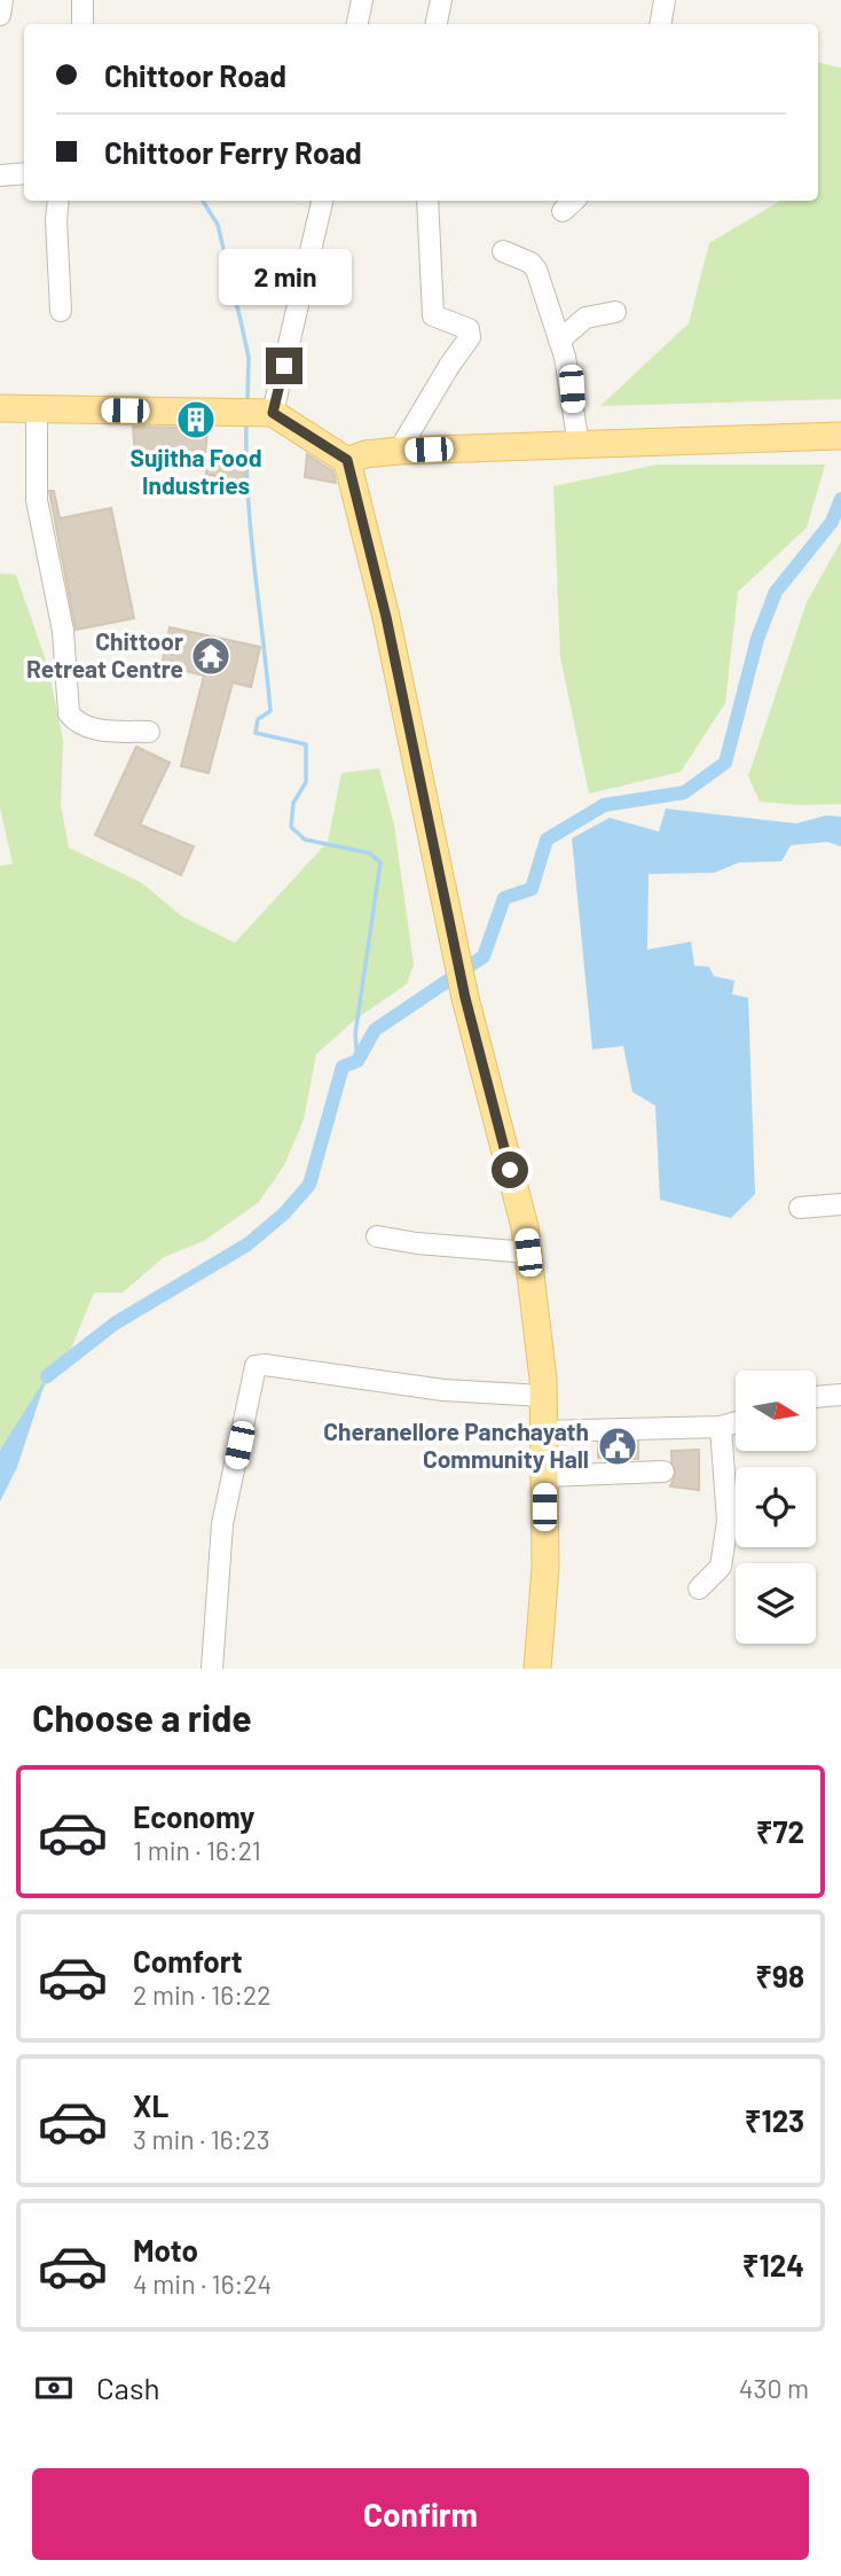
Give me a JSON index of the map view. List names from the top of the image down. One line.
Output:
{"places":{"building":["Sujitha Food Industries"],"temple":["Chittoor Retreat Centre"],"public building":["Cheranellore Panchayath Community Hall"]},"north":"right","page":{"banner":["Chittoor Road","Chittoor Ferry Road"],"bubble":"2 min","heading":"Choose a ride","list":[{"name":"Economy","note":"1 min · 16:21","value":"₹72"},{"name":"Comfort","note":"2 min · 16:22","value":"₹98"},{"name":"XL","note":"3 min · 16:23","value":"₹123"},{"name":"Moto","note":"4 min · 16:24","value":"₹124"}],"pay":["Cash","430 m"],"buttons":"Confirm"}}
